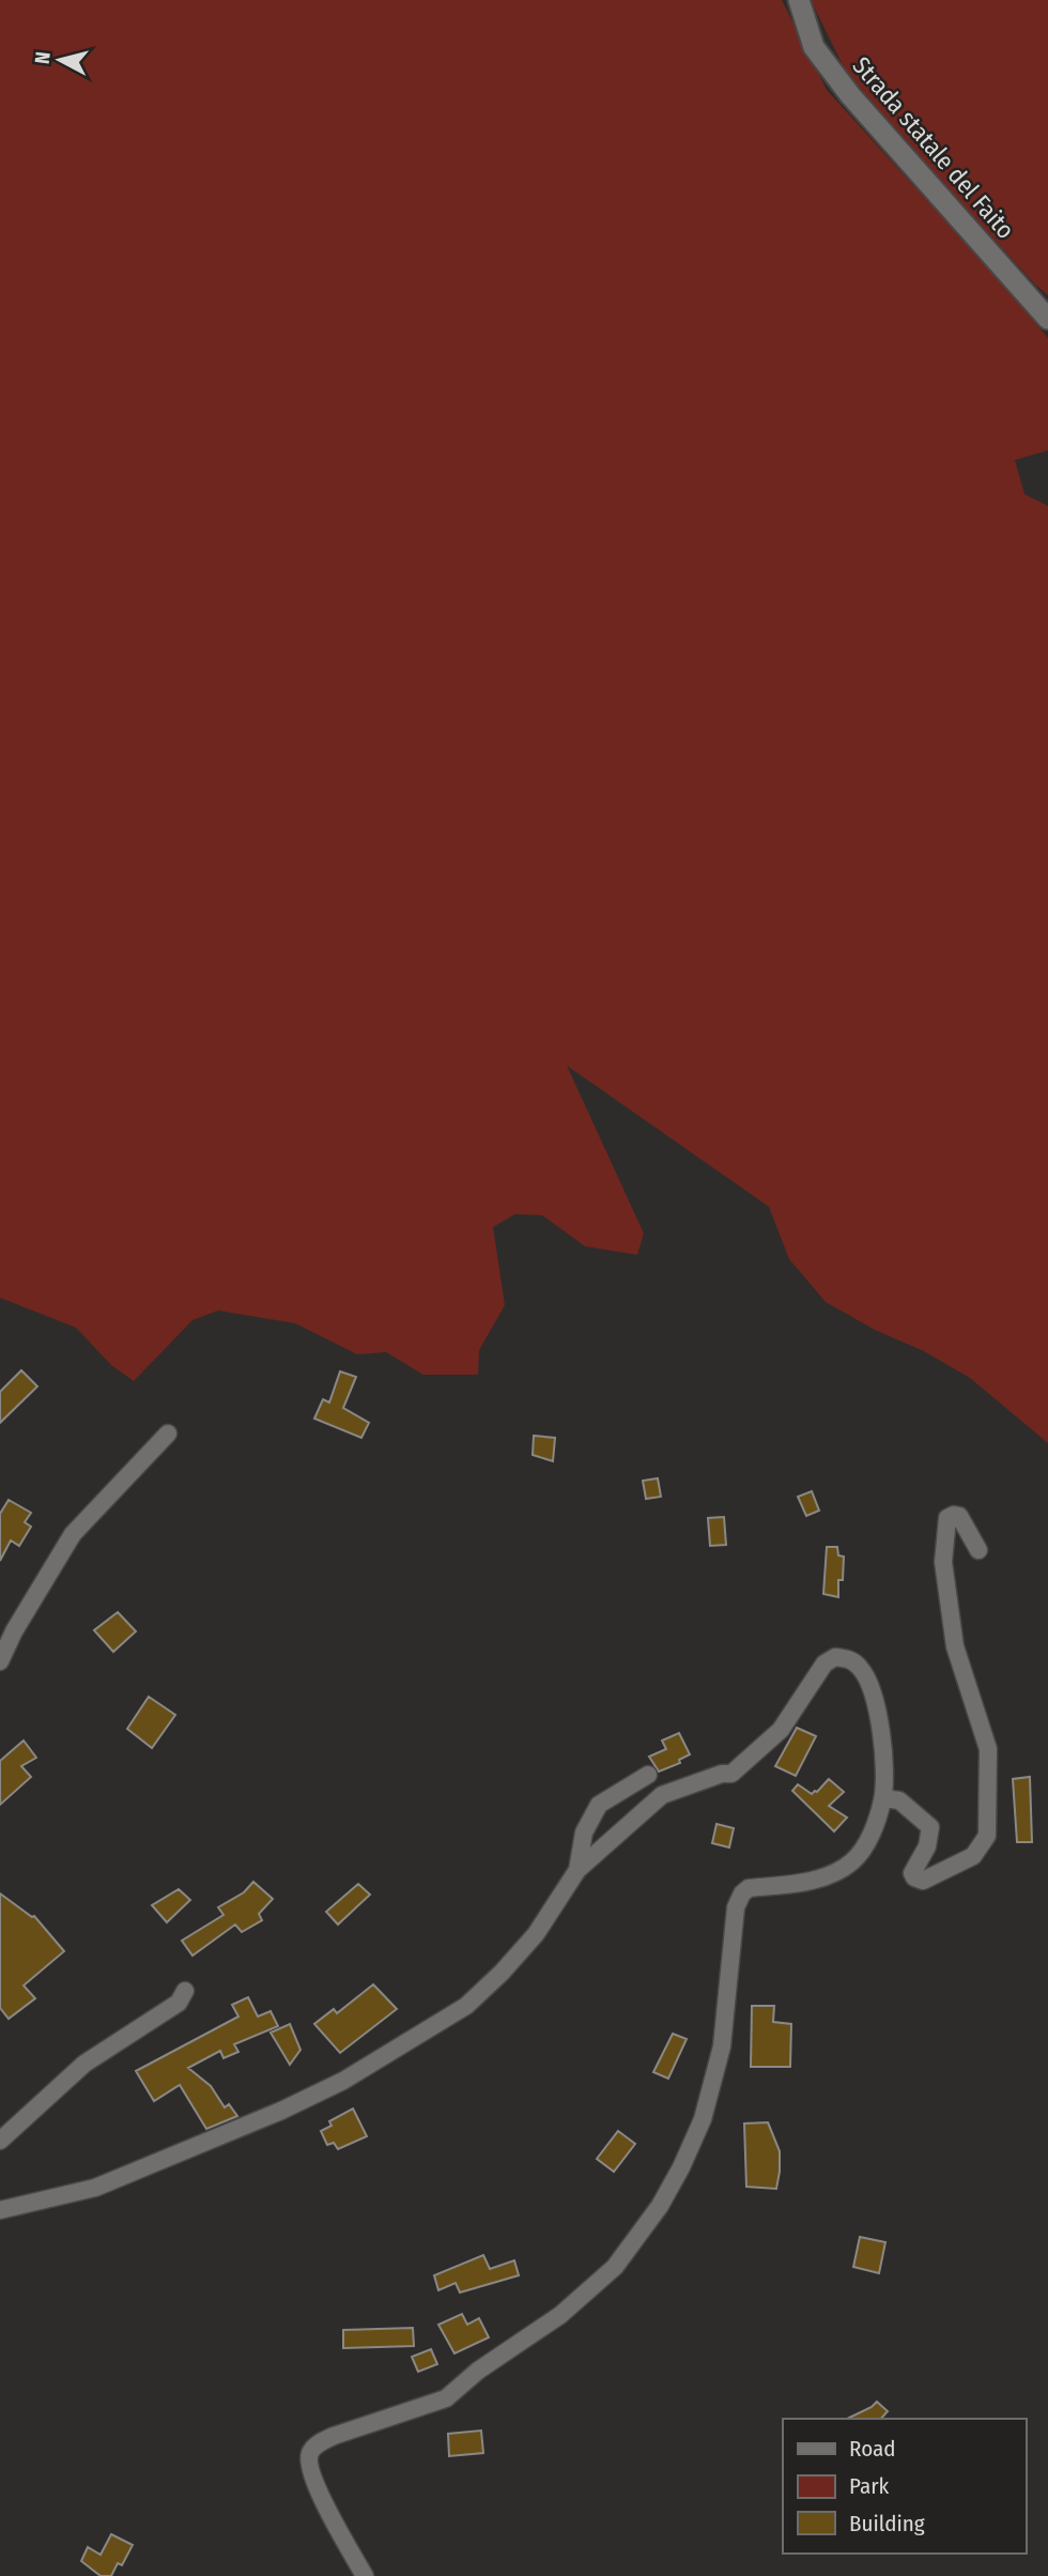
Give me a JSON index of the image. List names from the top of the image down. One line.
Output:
{"streets":{"street":["Strada statale del Faito"]},"legend":["Road","Park","Building"],"north":"left"}
